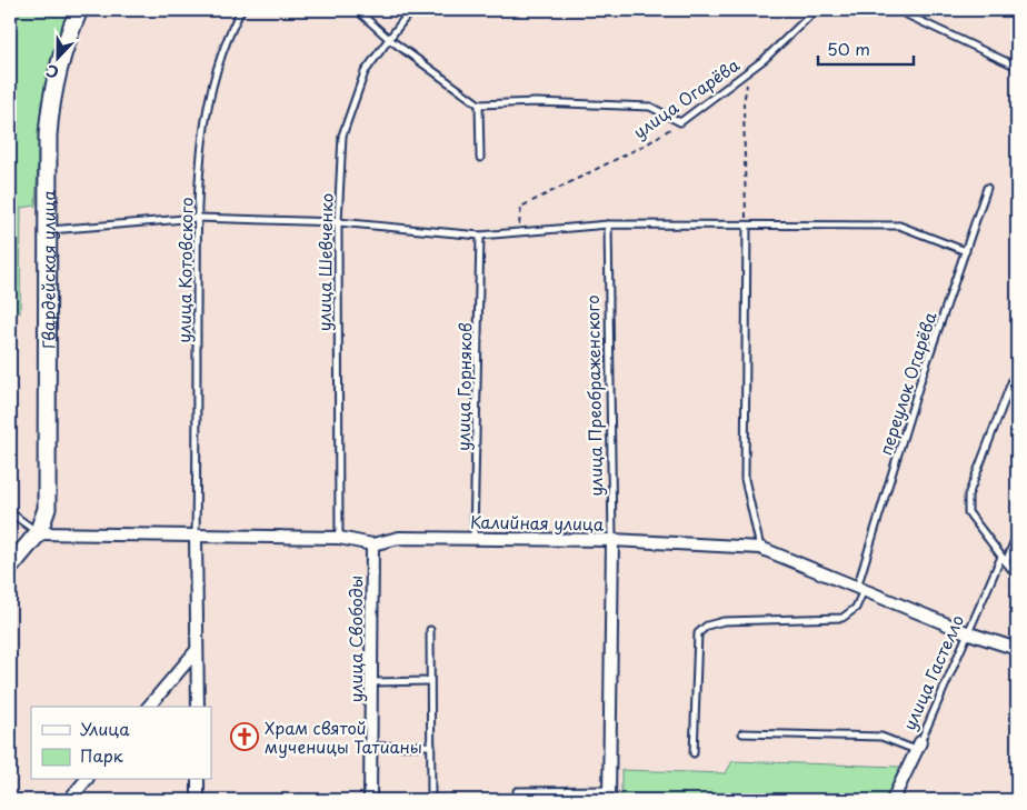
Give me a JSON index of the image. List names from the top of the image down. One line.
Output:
{"streets":{"main road":["Гвардейская улица"],"street":["улица Преображенского","Калийная улица","улица Свободы","улица Гастелло"],"lane":["улица Огарёва","улица Шевченко","улица Котовского","переулок Огарёва","улица Горняков"]},"crossings":[["улица Шевченко","Калийная улица"],["Гвардейская улица","Калийная улица"],["улица Котовского","Калийная улица"],["переулок Огарёва","Калийная улица"],["улица Горняков","Калийная улица"],["улица Преображенского","Калийная улица"],["Калийная улица","улица Свободы"],["Калийная улица","улица Гастелло"]],"places":{"church":["Храм святой мученицы Татианы"]},"legend":["Улица","Парк"],"scale_bar":"50 m","north":"bottom"}
